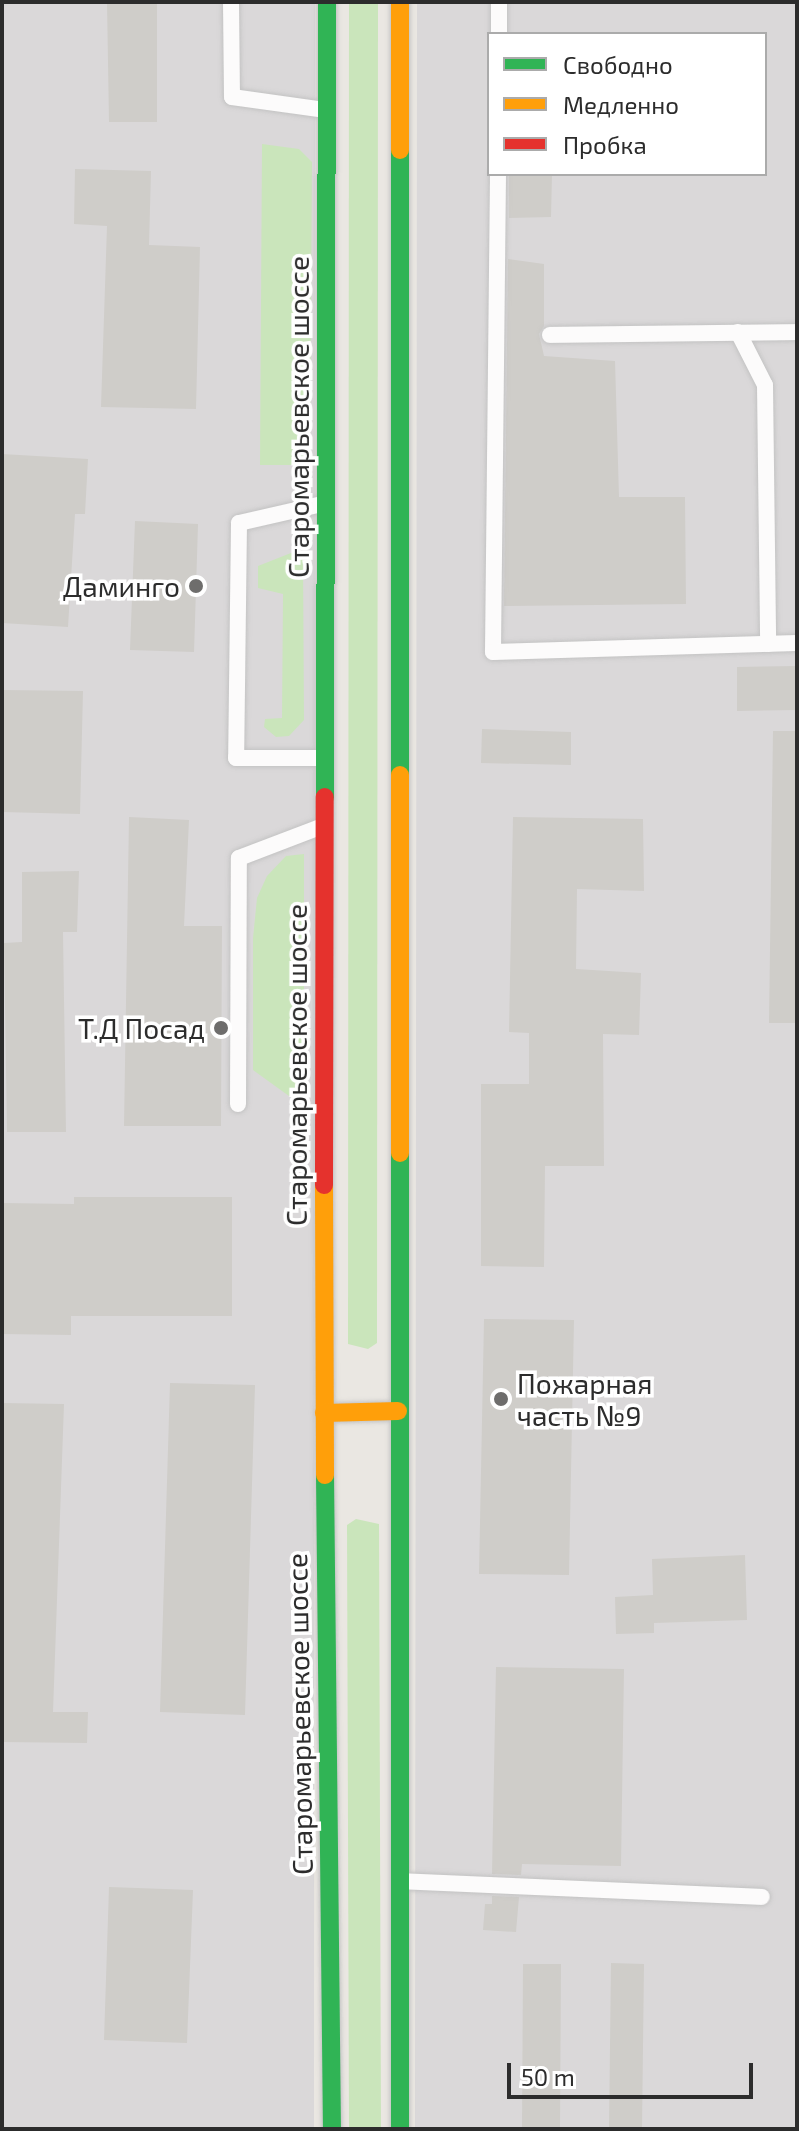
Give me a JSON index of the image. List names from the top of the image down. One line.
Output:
{"streets":{"main road":["Старомарьевское шоссе"]},"places":["Даминго","Т.Д Посад","Пожарная часть №9"],"legend":["Свободно","Медленно","Пробка"],"scale_bar":"50 m"}
